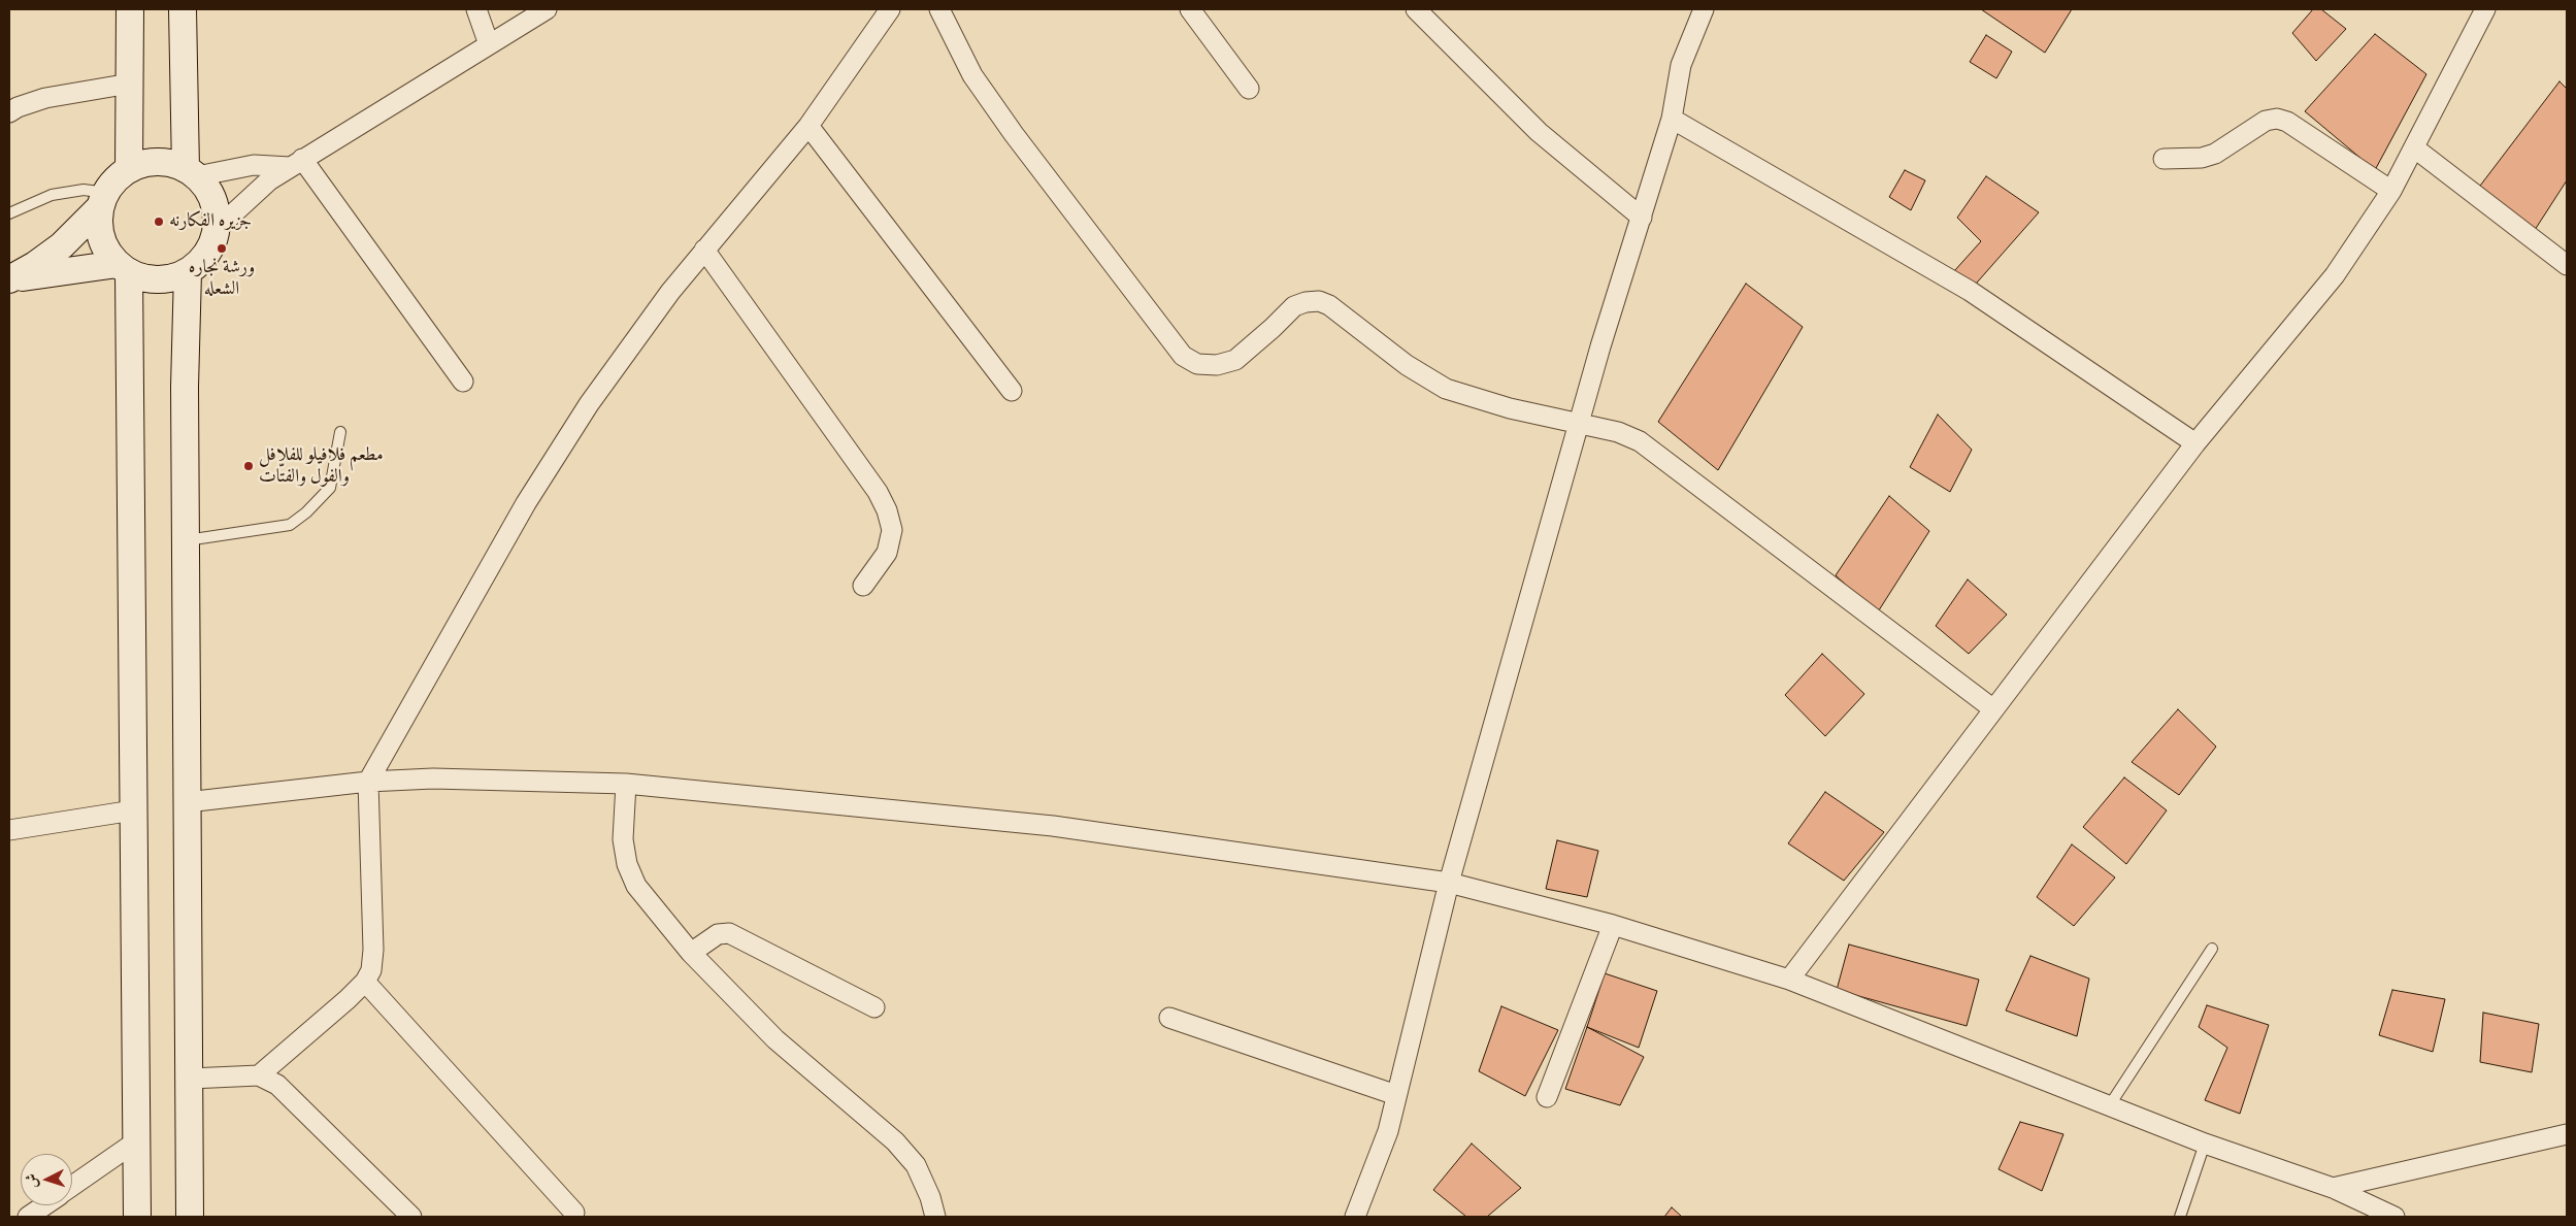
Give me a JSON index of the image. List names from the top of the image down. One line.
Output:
{"places":["جزيره الفكارنه","ورشة نجاره الشعله","مطعم فلافيلو للفلافل والفول والفتّات"],"north":"left"}
